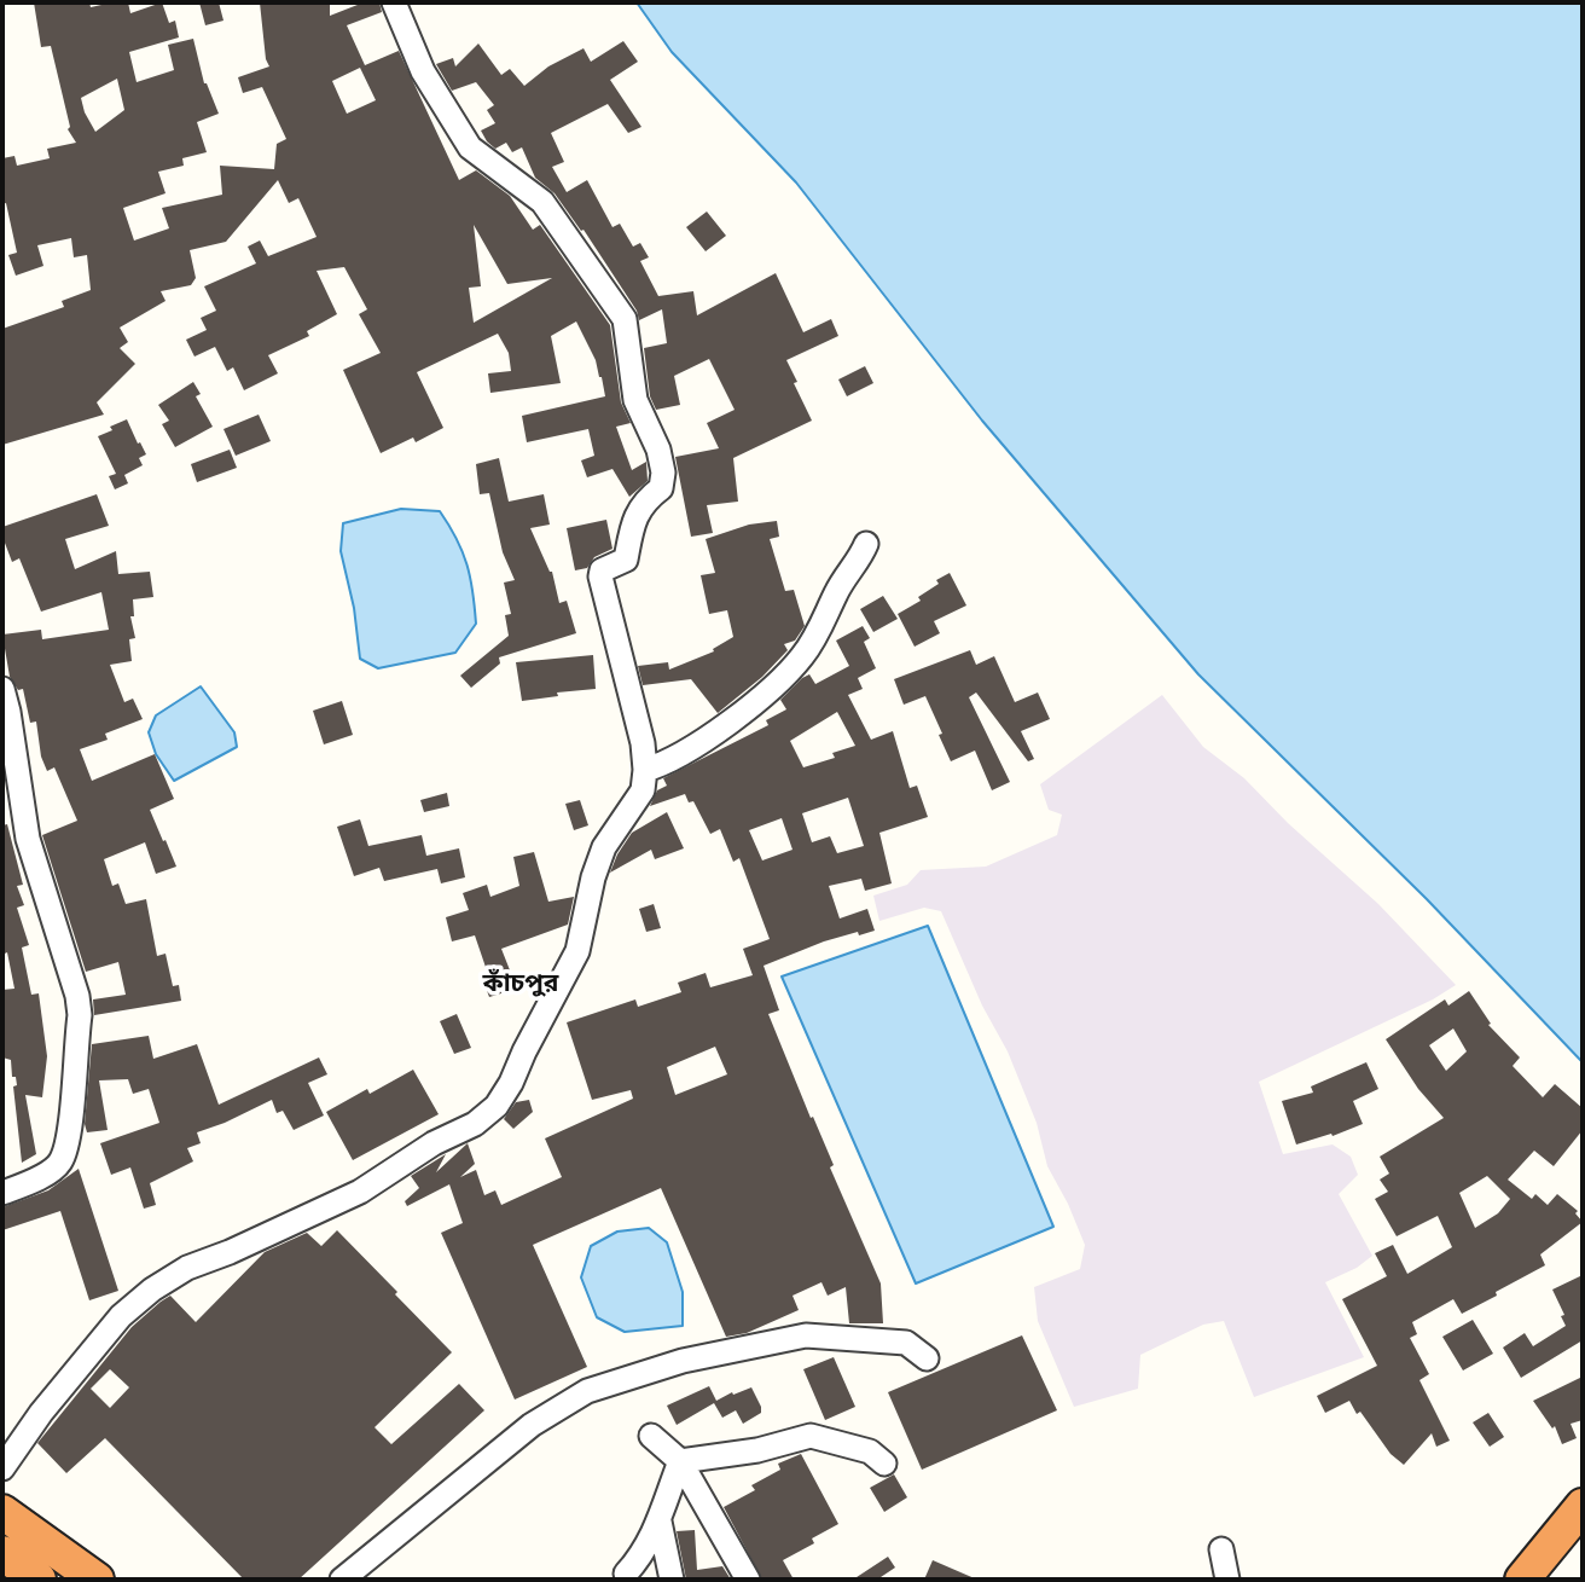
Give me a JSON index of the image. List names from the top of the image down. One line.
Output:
{"districts":["কাঁচপুর"]}
